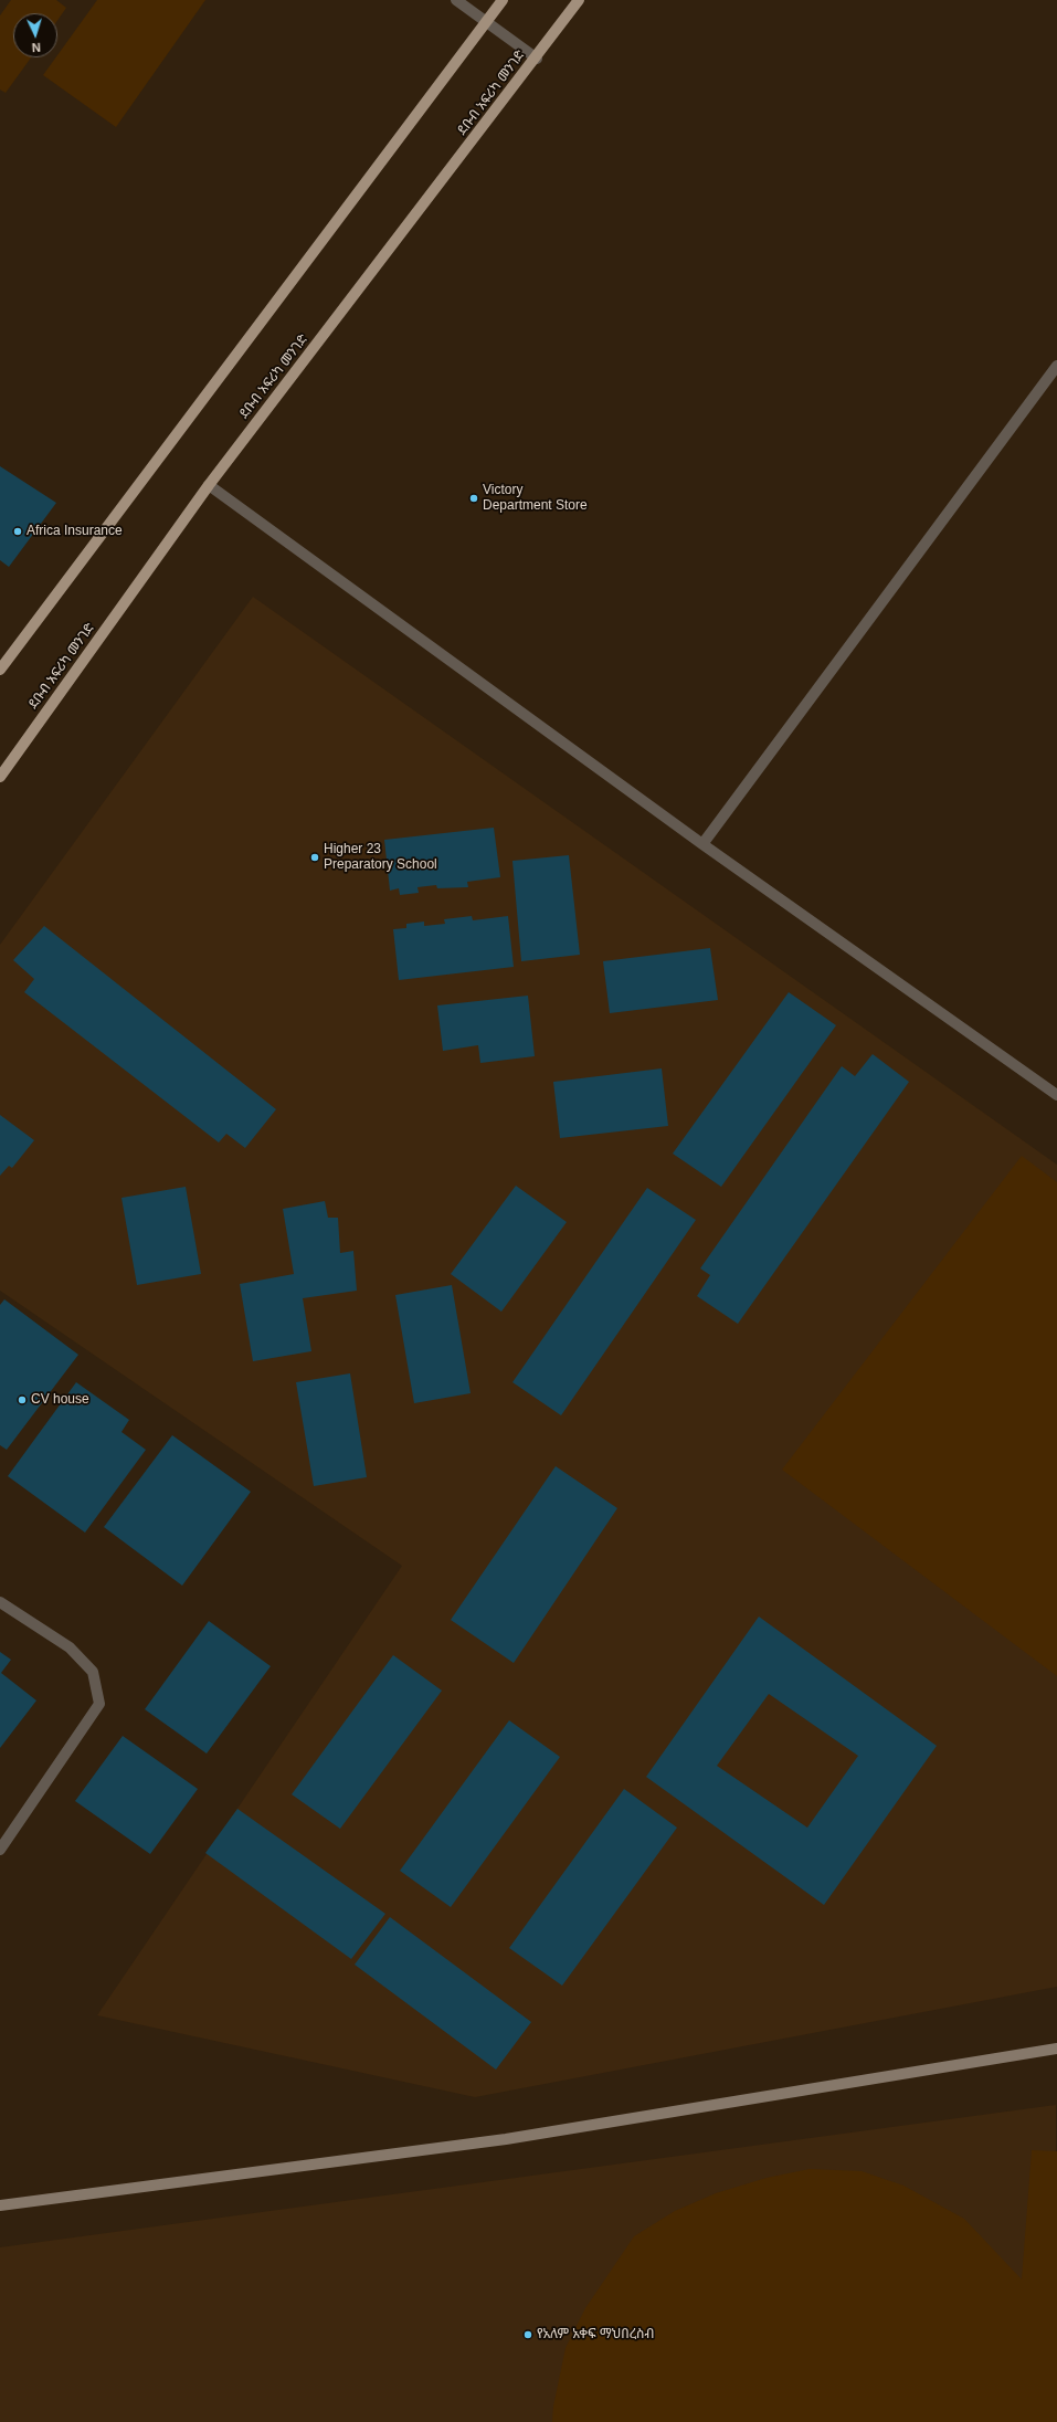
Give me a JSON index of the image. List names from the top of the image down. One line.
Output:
{"streets":{"main road":["ደቡብ አፍሪካ መንገድ"]},"places":["Victory Department Store","Africa Insurance","Higher 23 Preparatory School","CV house","የአለም አቀፍ ማህበረስብ"],"north":"bottom"}
